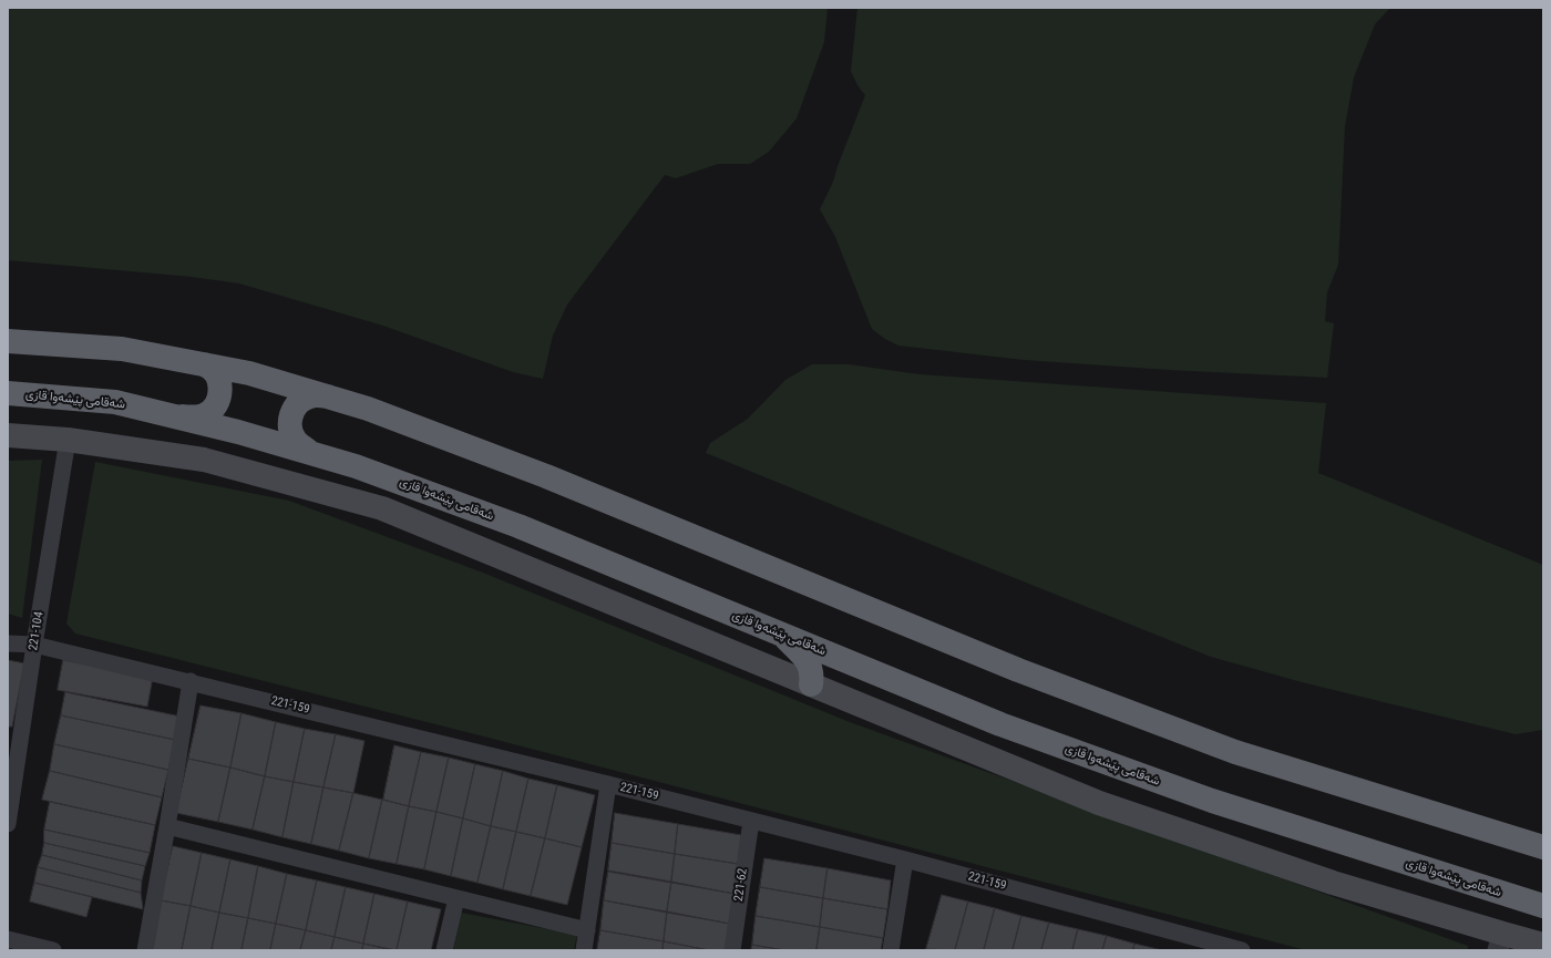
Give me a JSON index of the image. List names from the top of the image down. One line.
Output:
{"streets":{"highway":["شەقامی پێشەوا قازی"],"street":["221-104","221-159","221-62"]},"crossings":[["221-104","221-159"],["221-159","221-62"]]}
